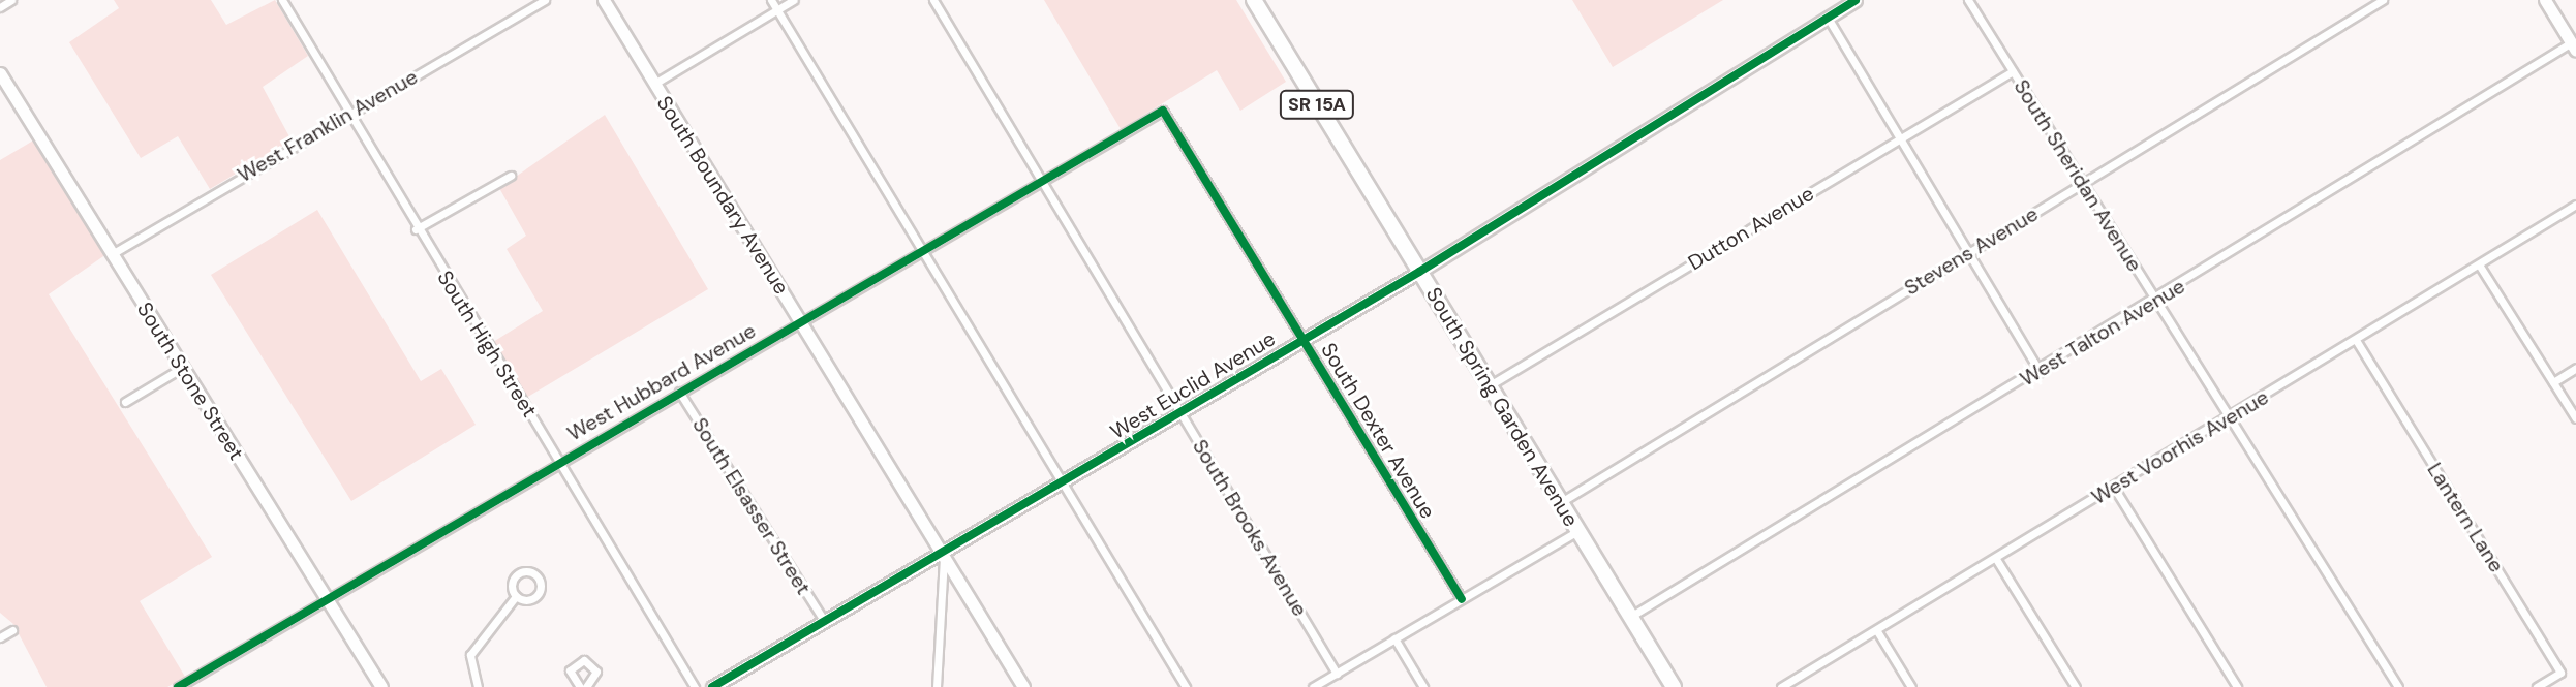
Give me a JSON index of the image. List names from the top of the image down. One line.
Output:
{"streets":{"highway":["SR 15A","South Spring Garden Avenue"],"street":["West Franklin Avenue","South Sheridan Avenue","South Boundary Avenue","Dutton Avenue","Stevens Avenue","West Talton Avenue","South High Street","South Stone Street","West Hubbard Avenue","West Euclid Avenue","South Dexter Avenue","West Voorhis Avenue","South Elsasser Street","Lantern Lane","South Brooks Avenue"]},"crossings":[["West Franklin Avenue","South High Street"],["West Franklin Avenue","South Stone Street"],["South Sheridan Avenue","Dutton Avenue"],["South Sheridan Avenue","Stevens Avenue"],["South Sheridan Avenue","West Talton Avenue"],["South Sheridan Avenue","West Voorhis Avenue"],["South Boundary Avenue","West Hubbard Avenue"],["South Boundary Avenue","West Euclid Avenue"],["Dutton Avenue","South Spring Garden Avenue"],["Stevens Avenue","South Spring Garden Avenue"],["West Talton Avenue","South Spring Garden Avenue"],["South High Street","West Hubbard Avenue"],["South Stone Street","West Hubbard Avenue"],["West Hubbard Avenue","South Dexter Avenue"],["West Hubbard Avenue","South Elsasser Street"],["West Hubbard Avenue","South Brooks Avenue"],["West Euclid Avenue","South Spring Garden Avenue"],["West Euclid Avenue","South Dexter Avenue"],["West Euclid Avenue","South Elsasser Street"],["West Euclid Avenue","South Brooks Avenue"],["West Voorhis Avenue","Lantern Lane"]]}
